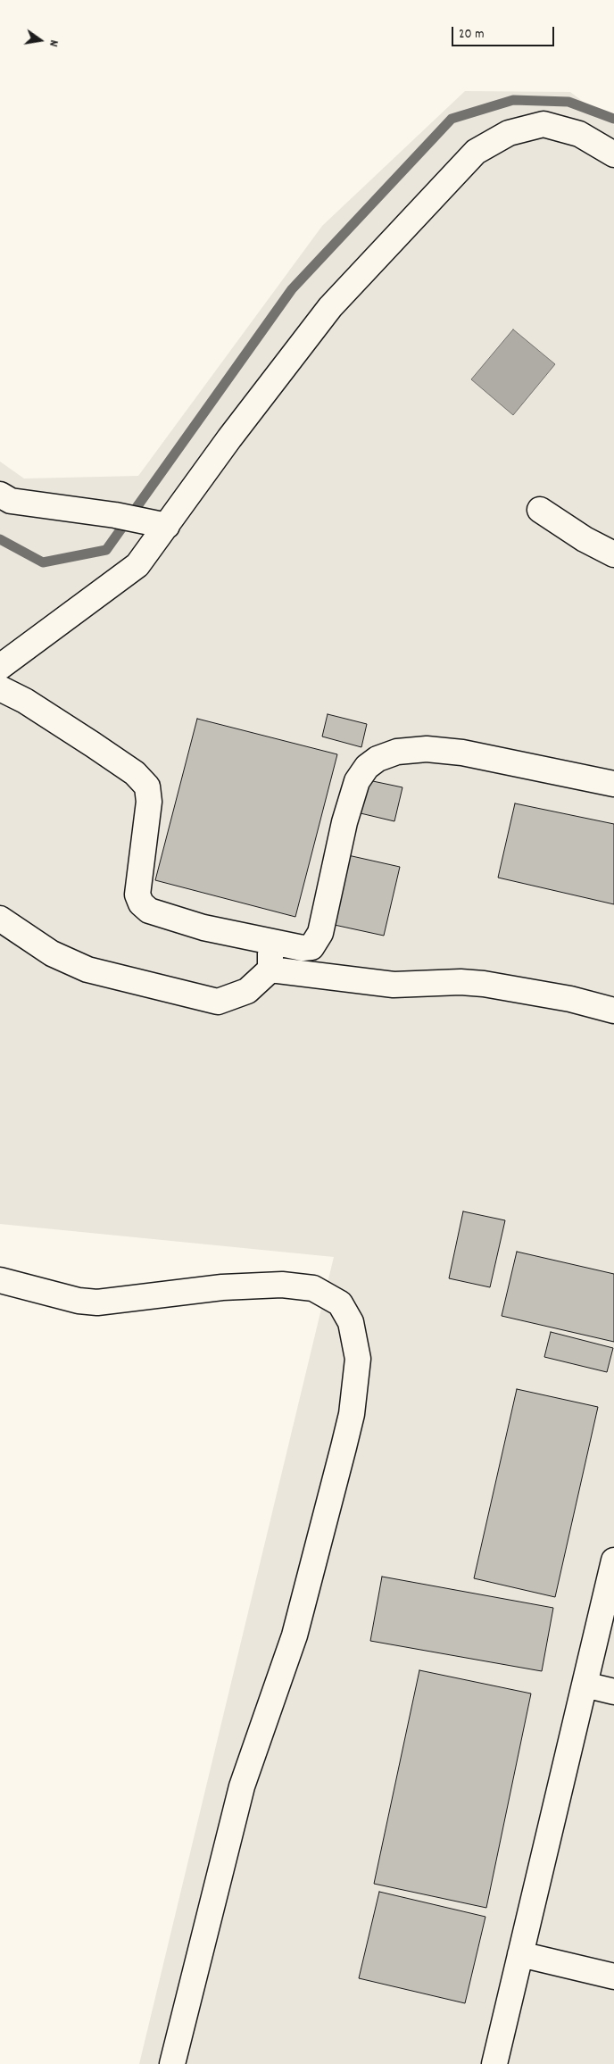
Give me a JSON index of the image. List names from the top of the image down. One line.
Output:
{"scale_bar":"20 m","north":"right"}
